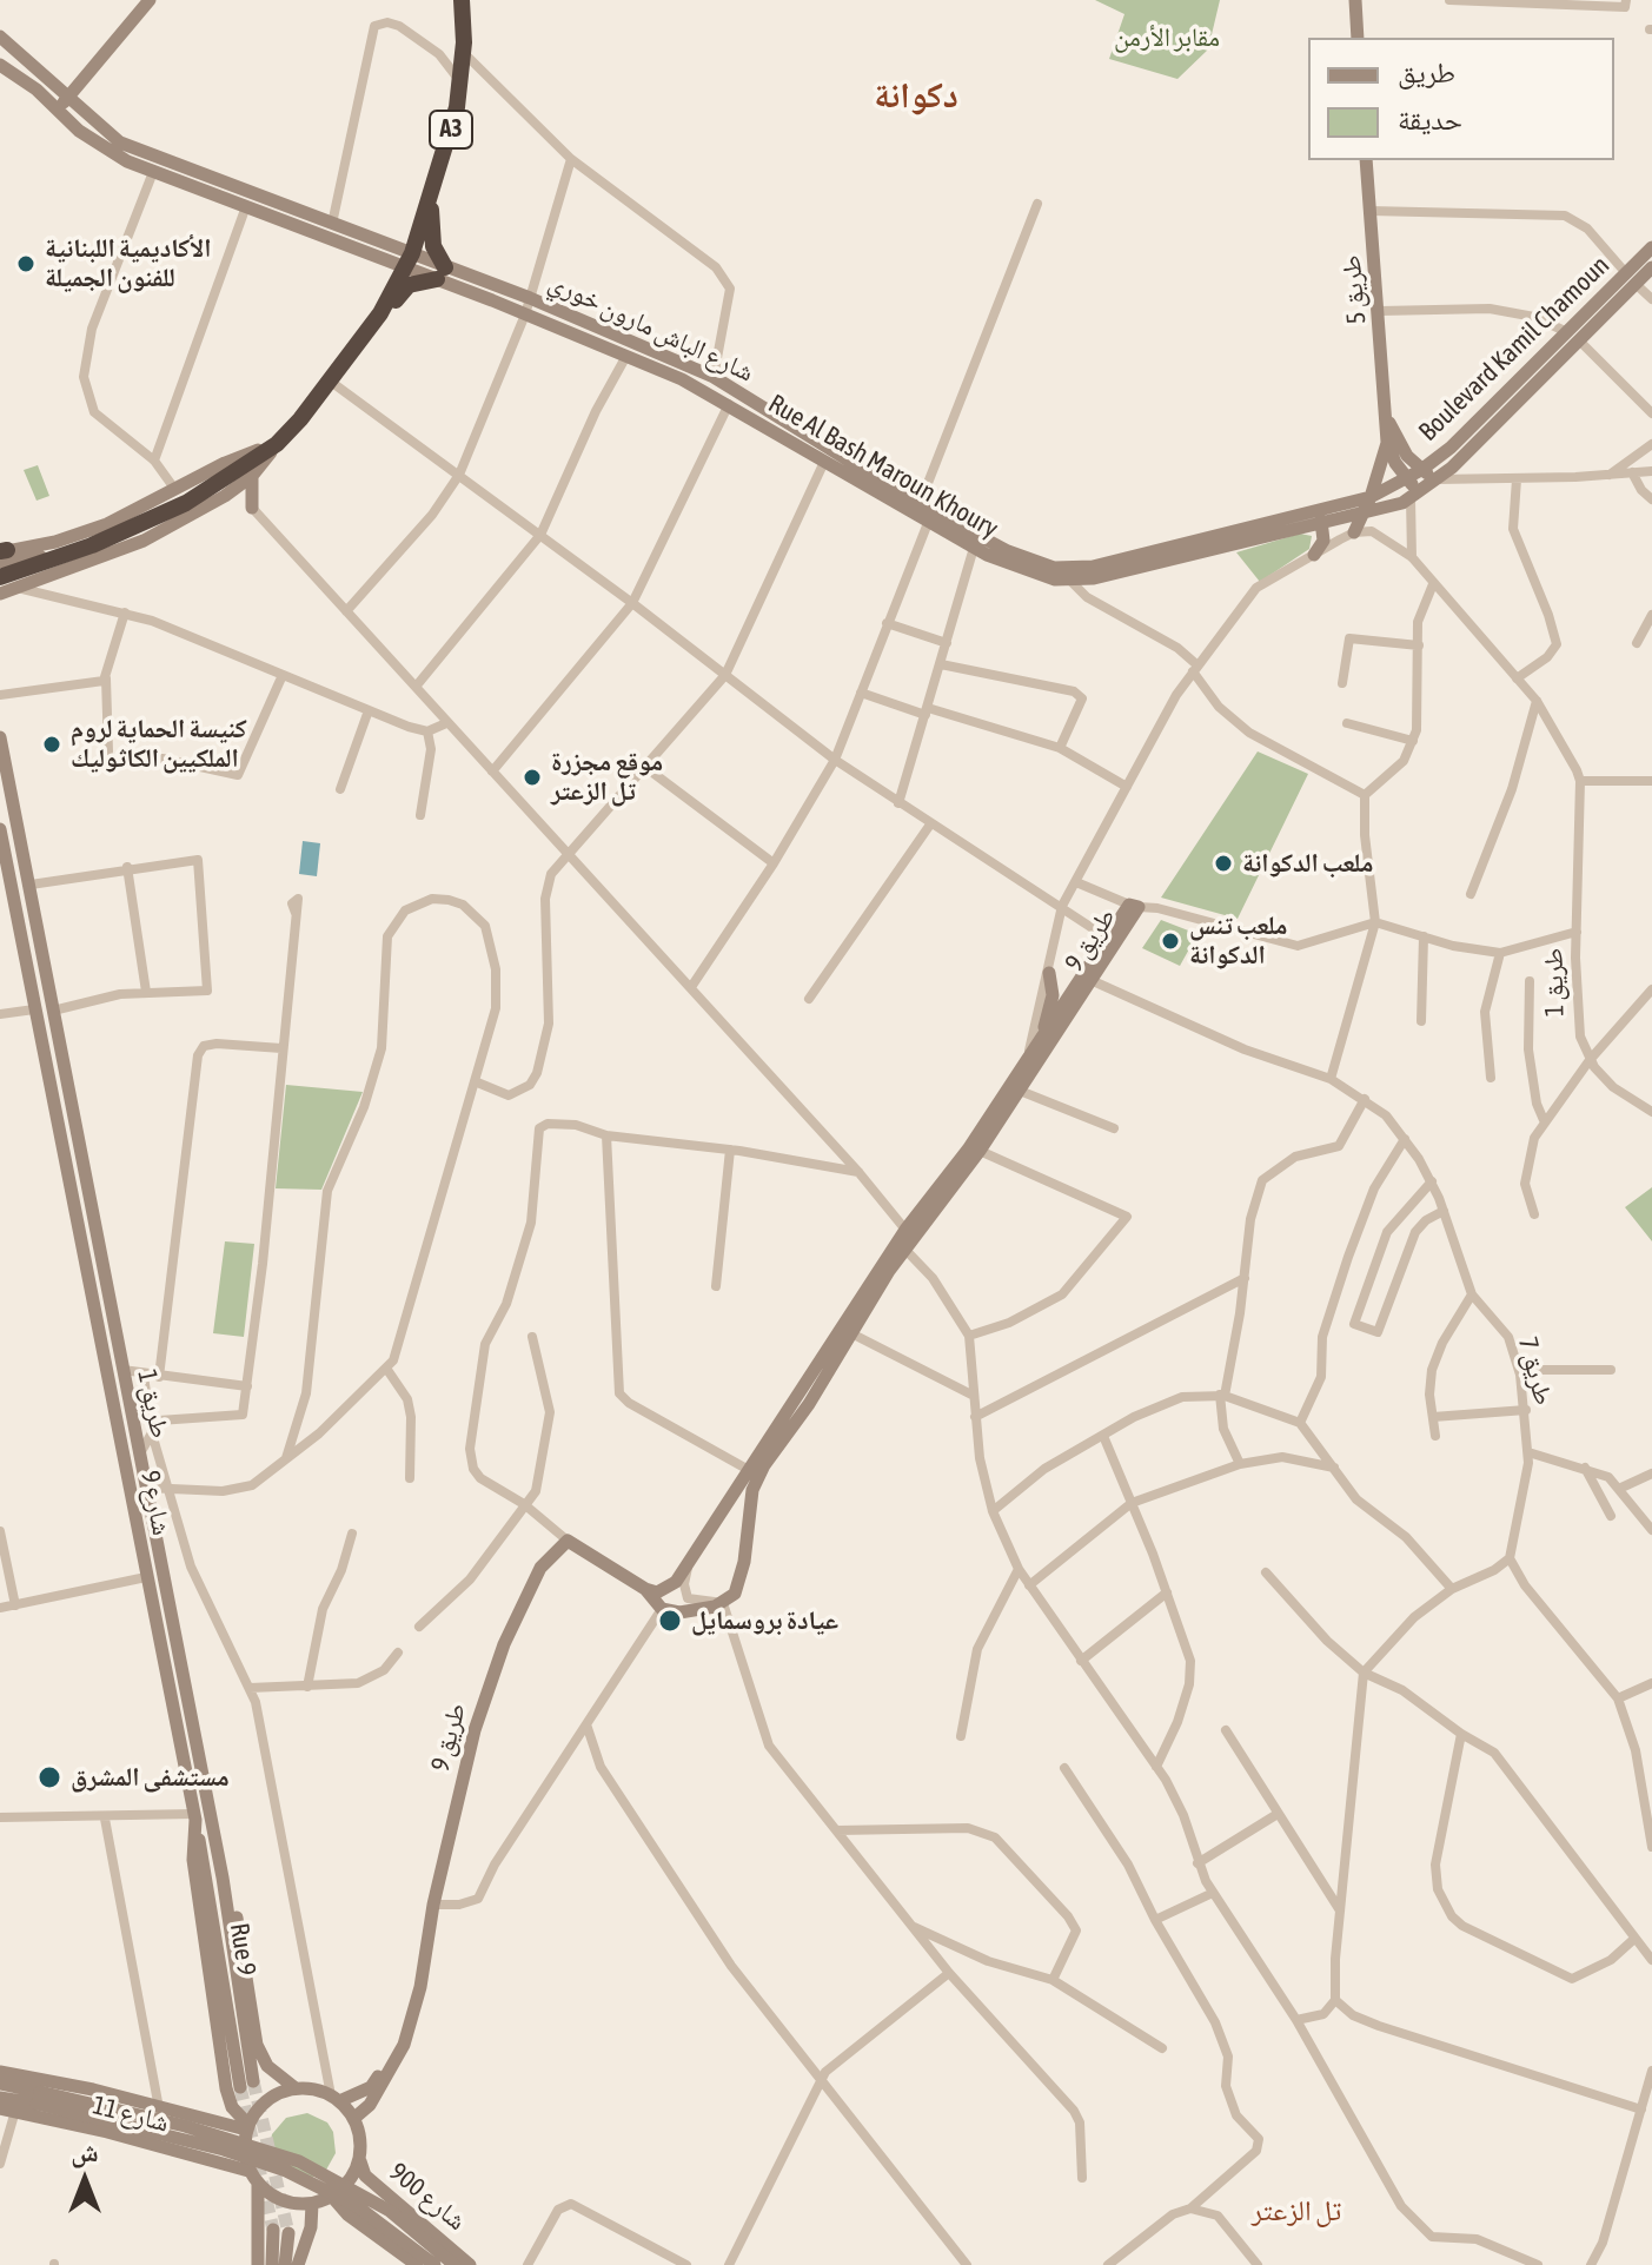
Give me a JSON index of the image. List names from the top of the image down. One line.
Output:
{"streets":{"highway":["A3"],"main road":["طريق 5","شارع الباش مارون خوري","Boulevard Kamil Chamoun","Rue Al Bash Maroun Khoury","9 طريق","طريق 1","شارع 9","طريق 9","Rue 9","شارع 11","شارع 900"],"street":["7 طريق"]},"crossings":[["A3","Rue Al Bash Maroun Khoury"],["شارع الباش مارون خوري","Boulevard Kamil Chamoun"],["شارع الباش مارون خوري","Rue Al Bash Maroun Khoury"],["Boulevard Kamil Chamoun","Rue Al Bash Maroun Khoury"],["9 طريق","7 طريق"],["طريق 1","Rue 9"],["شارع 9","طريق 9"],["شارع 9","Rue 9"],["شارع 9","شارع 11"],["شارع 9","شارع 900"],["طريق 9","شارع 11"],["طريق 9","شارع 900"],["شارع 11","شارع 900"]],"districts":["دكوانة","تل الزعتر"],"parks":["مقابر الأرمن"],"places":["الأكاديمية اللبنانية للفنون الجميلة","كنيسة الحماية لروم الملكيين الكاثوليك","موقع مجزرة تل الزعتر","ملعب الدكوانة","ملعب تنس الدكوانة","عيادة بروسمايل","مستشفى المشرق"],"legend":["طريق","حديقة"],"north":"top"}
